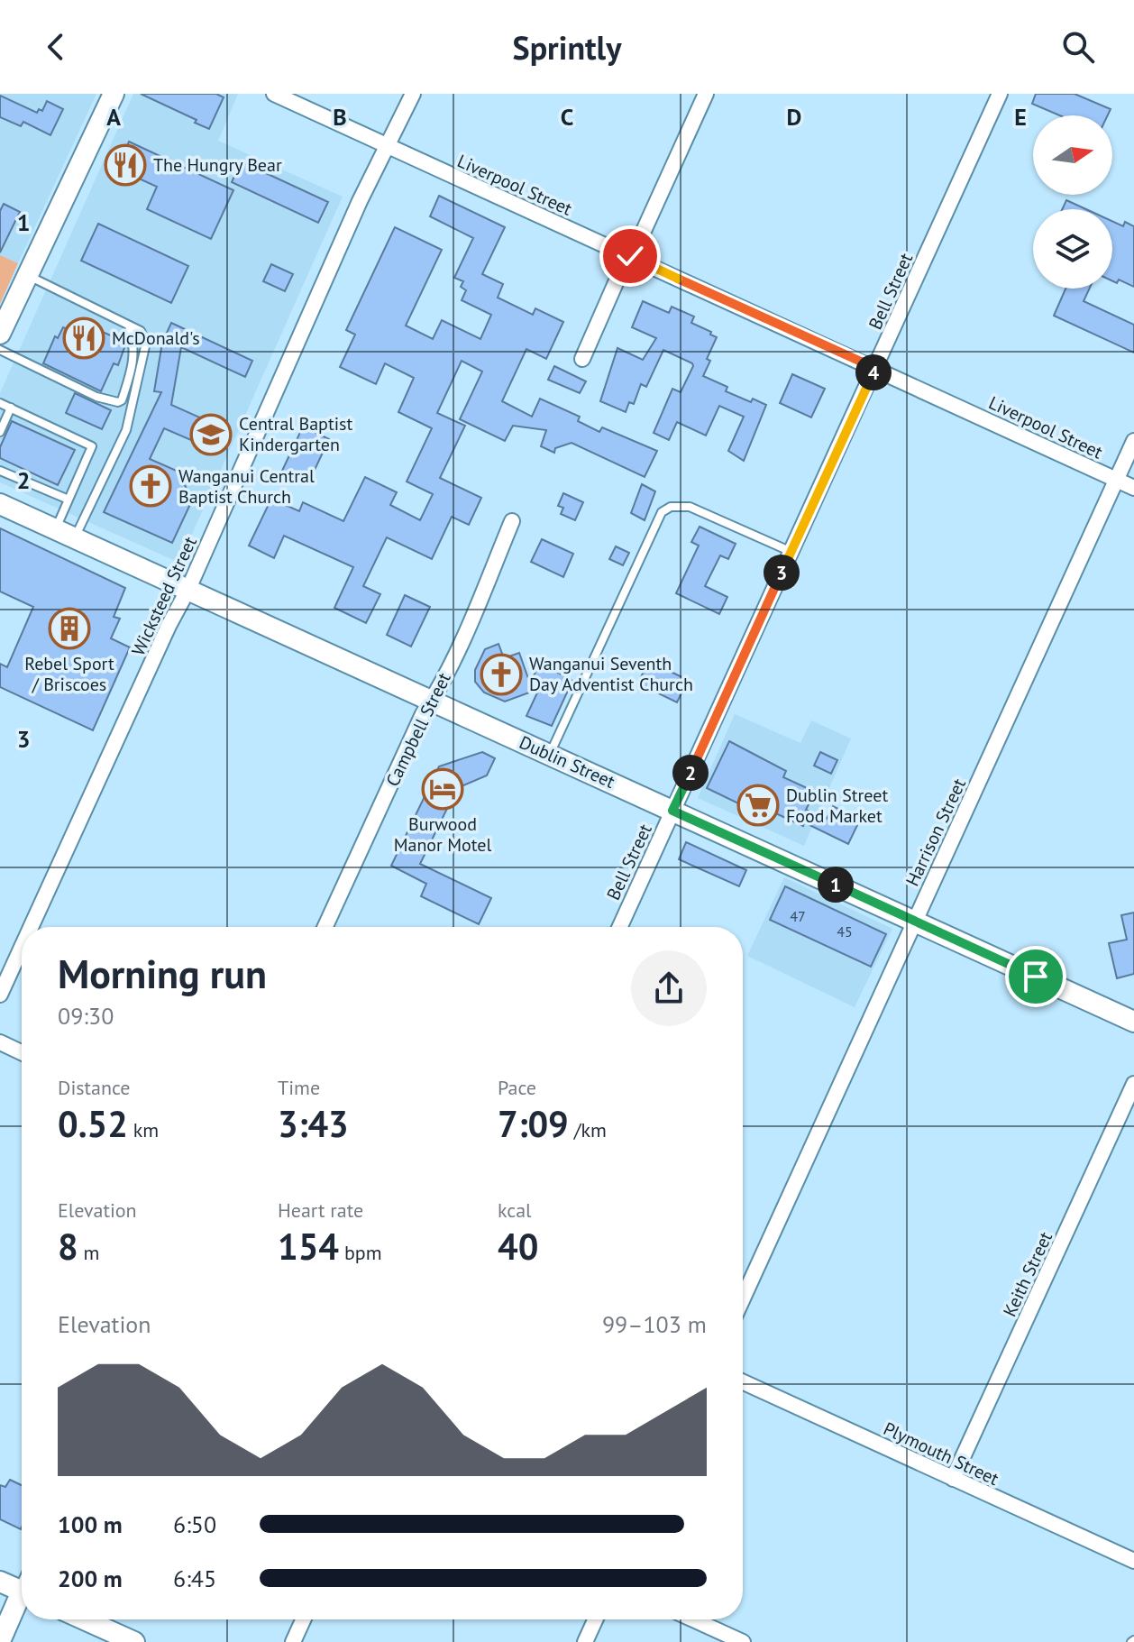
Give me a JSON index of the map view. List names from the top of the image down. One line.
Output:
{"streets":{"main road":["Dublin Street"],"street":["Liverpool Street","Bell Street","Wicksteed Street","Campbell Street","Harrison Street","Keith Street","Plymouth Street"]},"crossings":[["Liverpool Street","Bell Street"],["Liverpool Street","Wicksteed Street"],["Liverpool Street","Harrison Street"],["Bell Street","Dublin Street"],["Wicksteed Street","Dublin Street"],["Campbell Street","Dublin Street"],["Dublin Street","Harrison Street"],["Keith Street","Plymouth Street"]],"places":{"restaurant":["The Hungry Bear","McDonald's"],"school or university":["Central Baptist Kindergarten"],"church":["Wanganui Central Baptist Church","Wanganui Seventh Day Adventist Church"],"building":["Rebel Sport / Briscoes"],"hotel":["Burwood Manor Motel"],"supermarket":["Dublin Street Food Market"]},"house_numbers":["47","45"],"north":"right","page":{"header":"Sprintly","pins":["4","3","2","1"],"heading":["Morning run","09:30"],"stats":[["Distance","0.52 km"],["Time","3:43"],["Pace","7:09 /km"],["Elevation","8 m"],["Heart rate","154 bpm"],["kcal","40"]],"chart":["Elevation","99–103 m"],"list":[{"name":"100 m","note":"6:50"},{"name":"200 m","note":"6:45"}]},"grid":{"columns":["A","B","C","D","E"],"rows":["1","2","3"]}}
